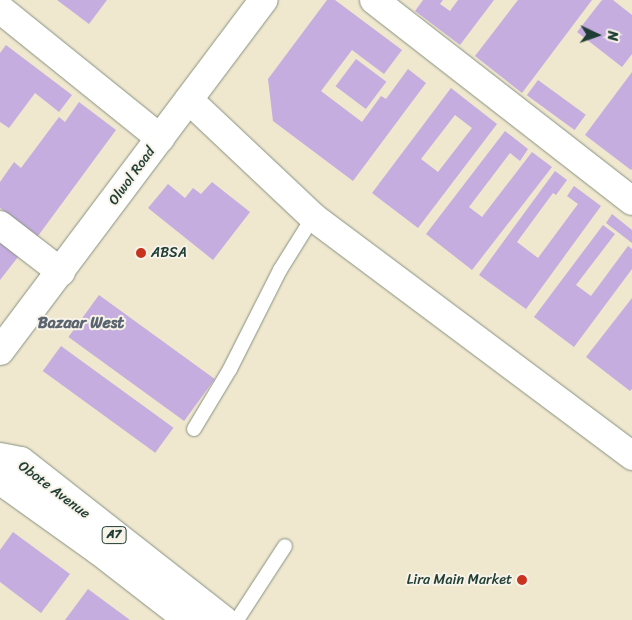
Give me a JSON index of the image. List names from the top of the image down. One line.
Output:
{"streets":{"street":["Olwol Road","Obote Avenue","A7"]},"districts":["Bazaar West"],"places":["ABSA","Lira Main Market"],"north":"right"}
